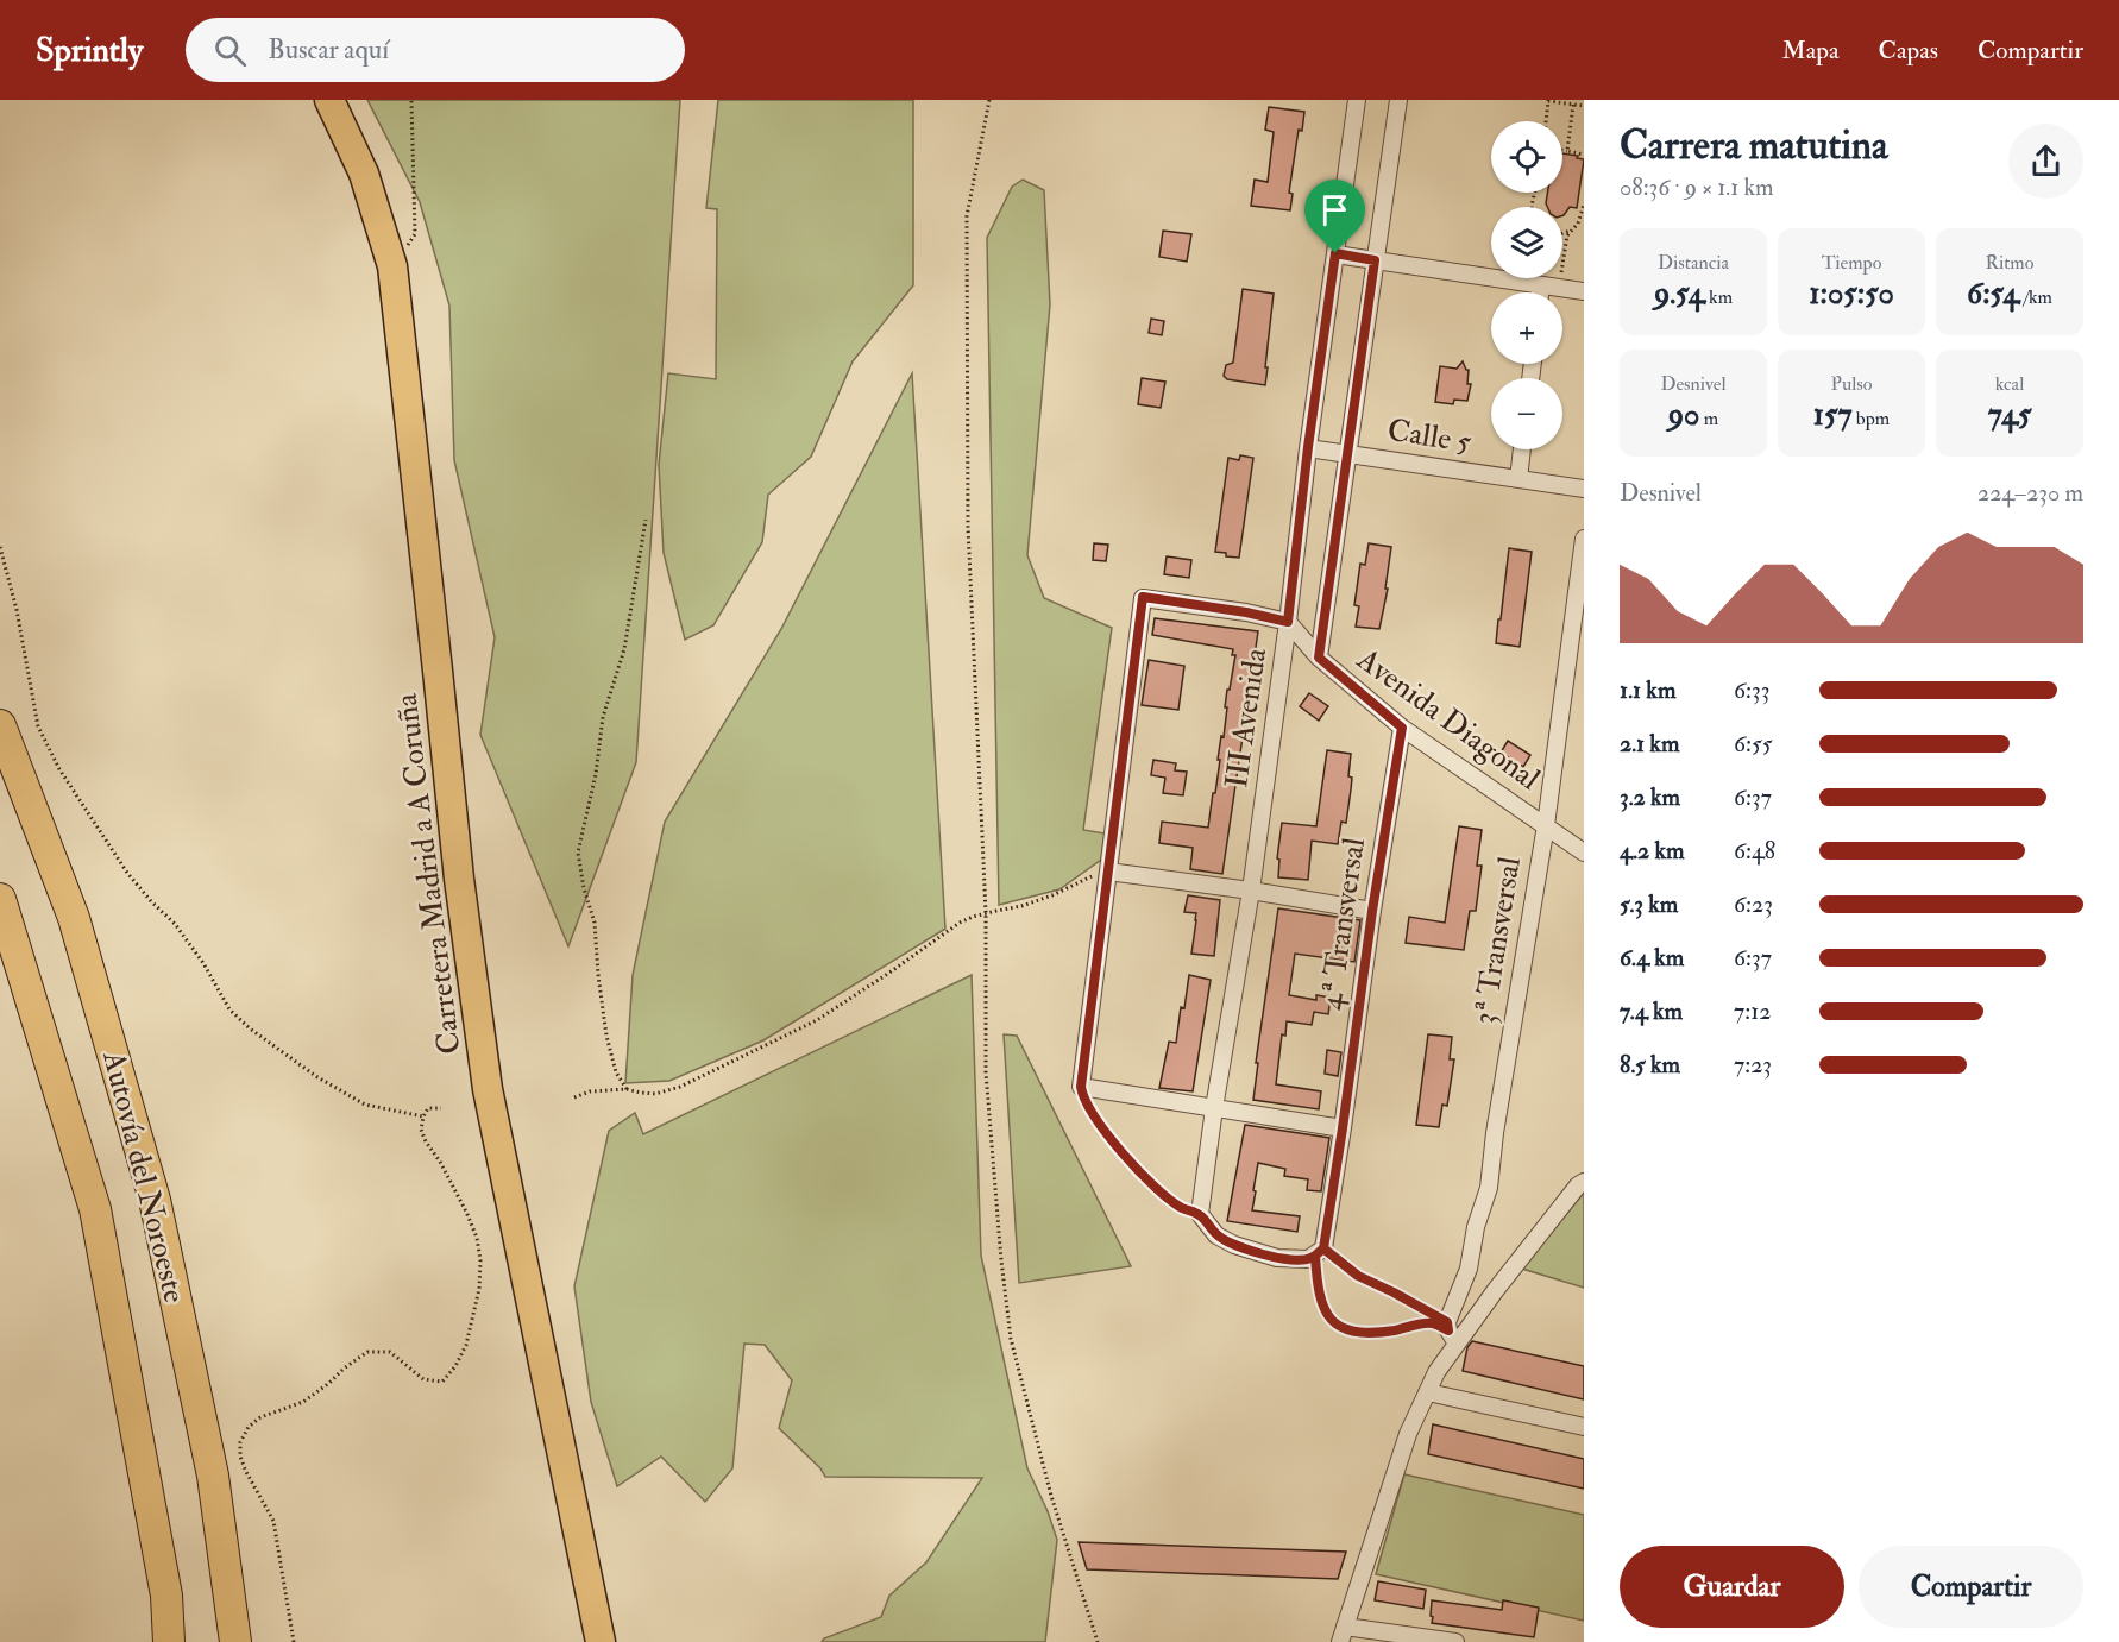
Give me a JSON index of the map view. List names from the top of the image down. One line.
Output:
{"streets":{"highway":["Carretera Madrid a A Coruña","Autovía del Noroeste"],"street":["Calle 5","III Avenida","Avenida Diagonal","4ª Transversal","3ª Transversal"]},"crossings":[["Calle 5","III Avenida"],["III Avenida","Avenida Diagonal"],["Avenida Diagonal","4ª Transversal"],["Avenida Diagonal","3ª Transversal"]],"page":{"header":"Sprintly","search":"Buscar aquí","nav":["Mapa","Capas","Compartir"],"heading":["Carrera matutina","08:36 · 9 × 1.1 km"],"map_buttons":["+","−"],"stats":[["Distancia","9.54 km"],["Tiempo","1:05:50"],["Ritmo","6:54 /km"],["Desnivel","90 m"],["Pulso","157 bpm"],["kcal","745"]],"chart":["Desnivel","224–230 m"],"list":[{"name":"1.1 km","note":"6:33"},{"name":"2.1 km","note":"6:55"},{"name":"3.2 km","note":"6:37"},{"name":"4.2 km","note":"6:48"},{"name":"5.3 km","note":"6:23"},{"name":"6.4 km","note":"6:37"},{"name":"7.4 km","note":"7:12"},{"name":"8.5 km","note":"7:23"}],"buttons":["Guardar","Compartir"]}}
